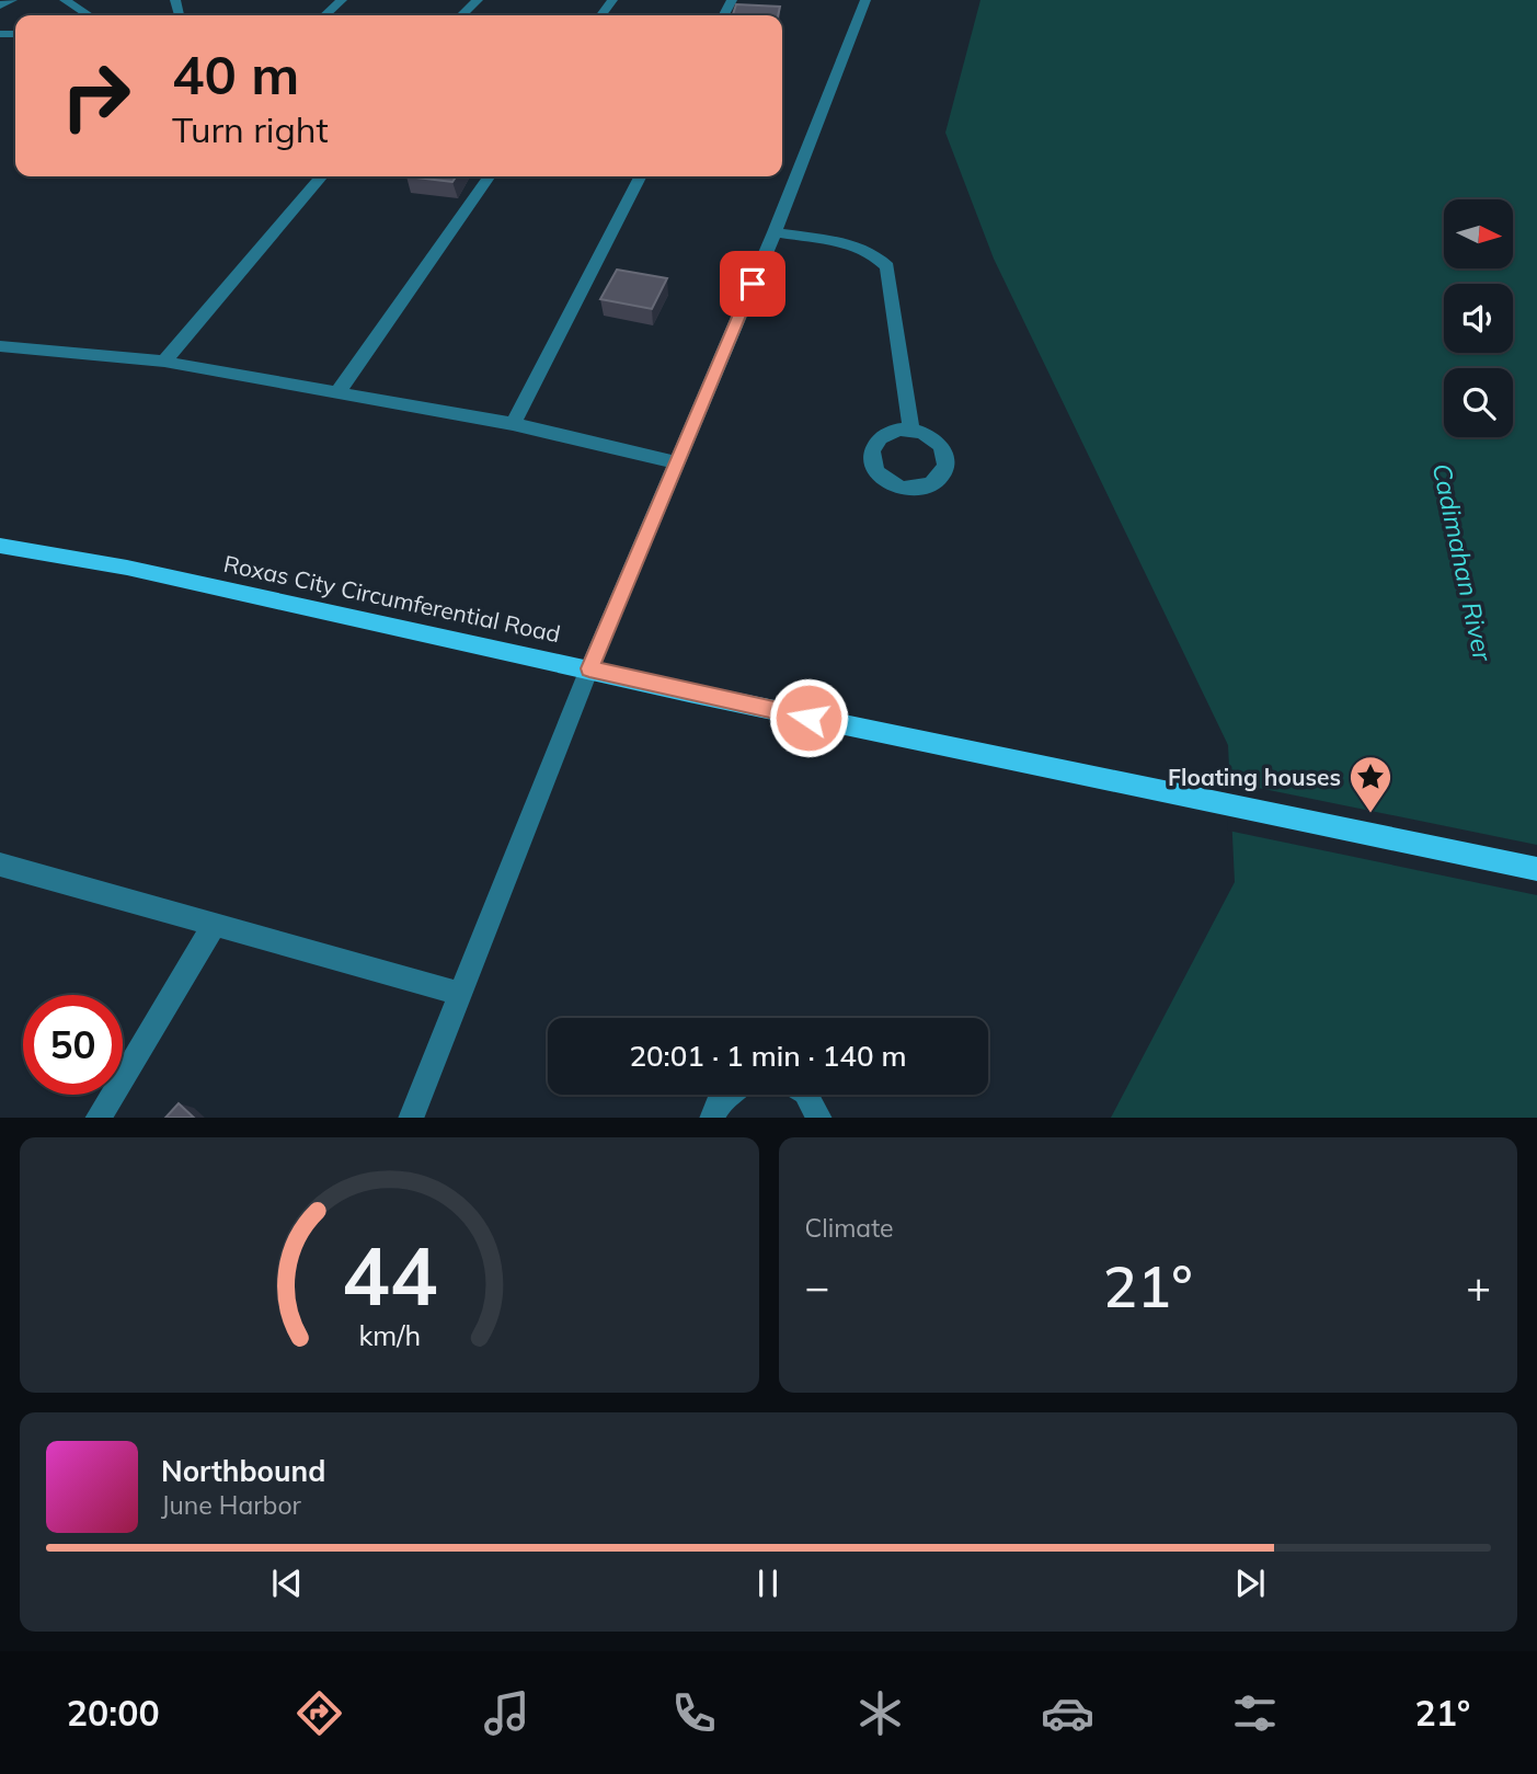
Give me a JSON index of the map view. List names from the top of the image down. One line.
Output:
{"streets":{"main road":["Roxas City Circumferential Road"]},"water":["Cadimahan River"],"places":{"place":["Floating houses"]},"north":"right","page":{"turn":["40 m","Turn right"],"limit":"50","trip":"20:01 · 1 min · 140 m","tile":"Climate","heat":["−","21°","+"],"song":["Northbound","June Harbor"],"tabs":["20:00","21°"],"gauge":["44","km/h"]}}
